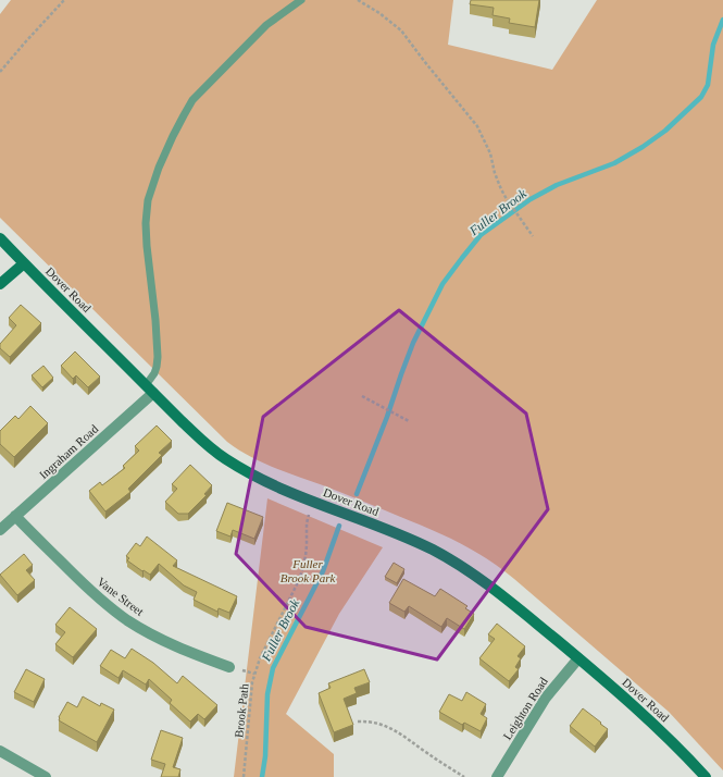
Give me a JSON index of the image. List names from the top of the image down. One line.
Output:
{"streets":{"street":["Dover Road","Ingraham Road","Vane Street","Leighton Road"],"path":["Brook Path"]},"crossings":[["Dover Road","Ingraham Road"],["Dover Road","Leighton Road"],["Dover Road","Brook Path"],["Ingraham Road","Vane Street"]],"water":["Fuller Brook"],"parks":["Fuller Brook Park"]}
